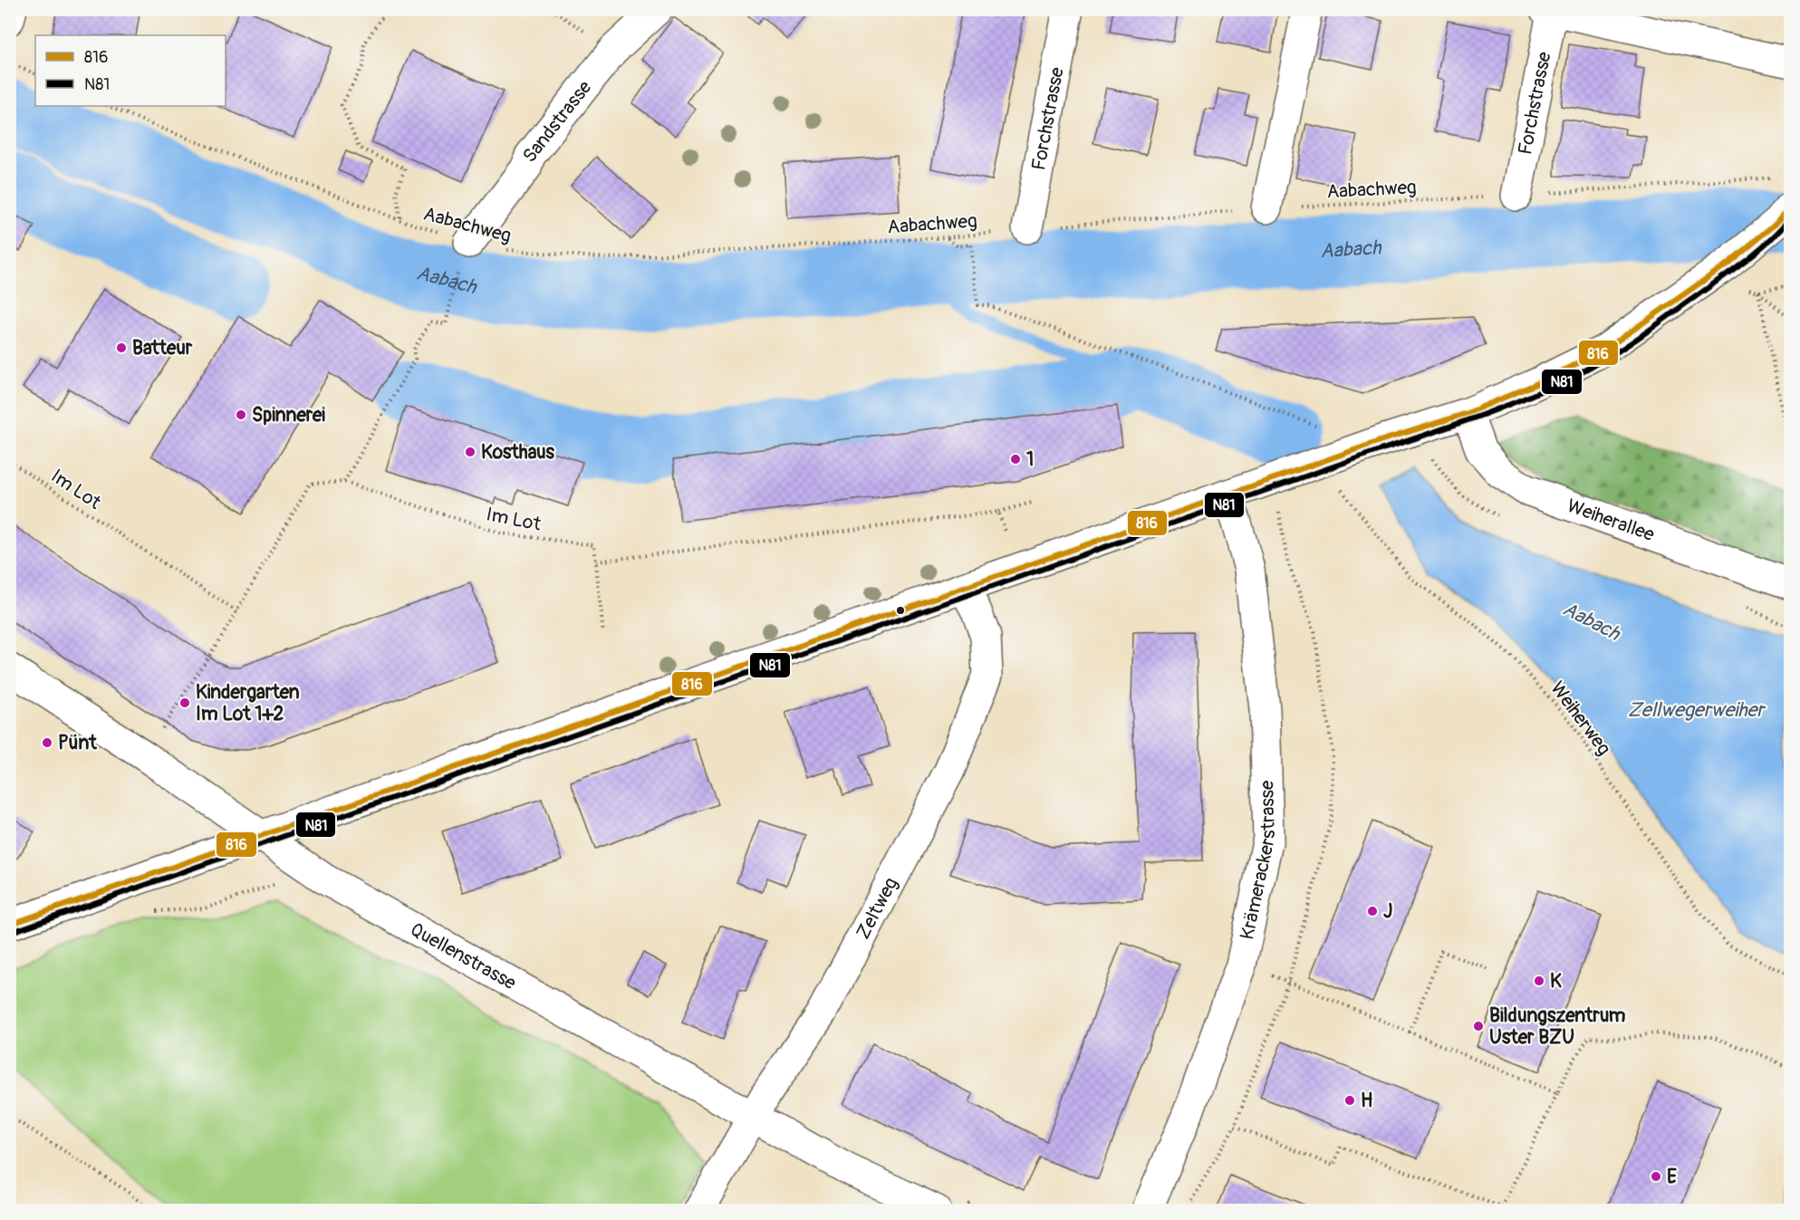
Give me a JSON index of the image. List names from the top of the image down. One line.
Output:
{"streets":{"street":["Forchstrasse","Sandstrasse","Weiherallee","Krämerackerstrasse","Zeltweg","Quellenstrasse"],"path":["Aabachweg","Im Lot","Weiherweg"]},"crossings":[["Forchstrasse","Aabachweg"],["Sandstrasse","Aabachweg"],["Im Lot","Quellenstrasse"],["Zeltweg","Quellenstrasse"]],"water":["Aabach","Zellwegerweiher"],"places":["Batteur","Spinnerei","Kosthaus","1","Kindergarten Im Lot 1+2","Pünt","J","K","Bildungszentrum Uster BZU","H","E"],"lines":["transit line 816","transit line N81"],"legend":["816","N81"]}
